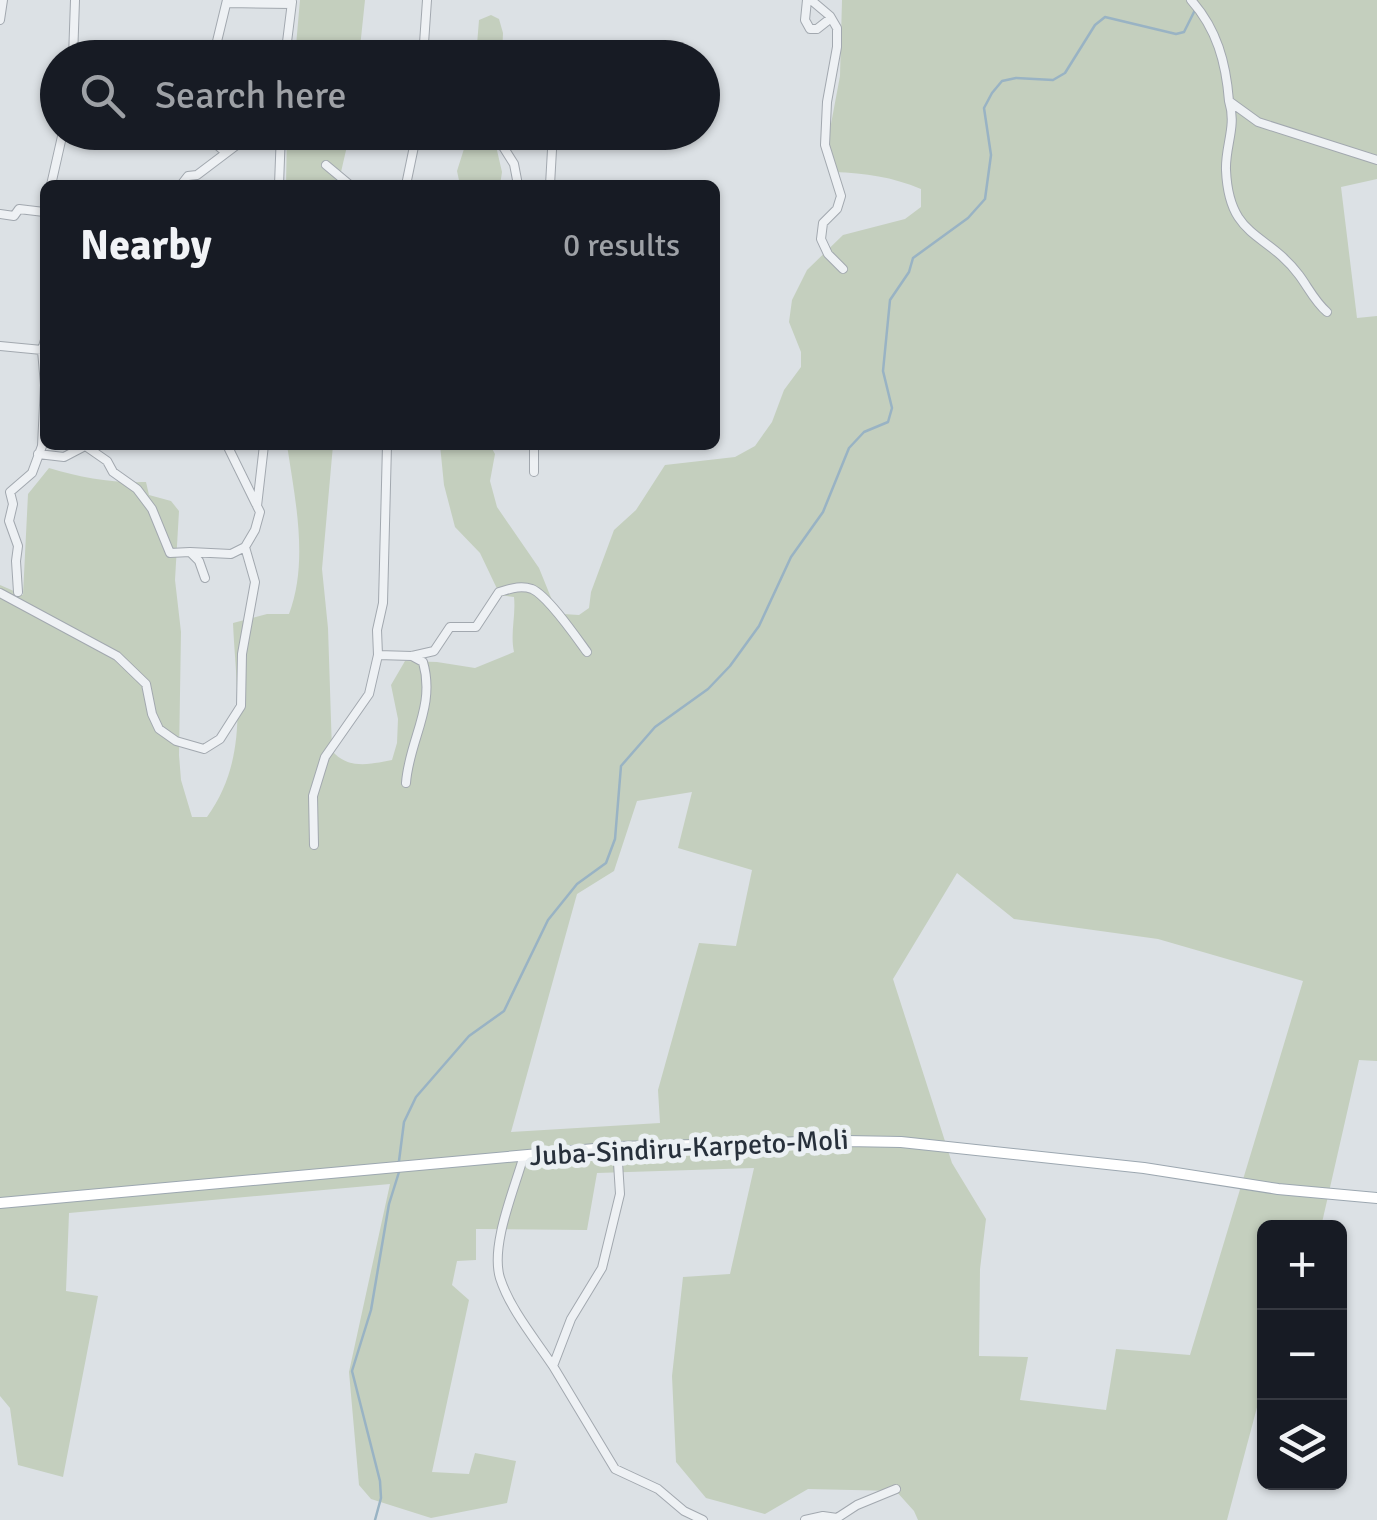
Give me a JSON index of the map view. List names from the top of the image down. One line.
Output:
{"streets":{"main road":["Juba-Sindiru-Karpeto-Moli"]},"page":{"search":"Search here","heading":["Nearby","0 results"],"map_buttons":["+","−"]}}
